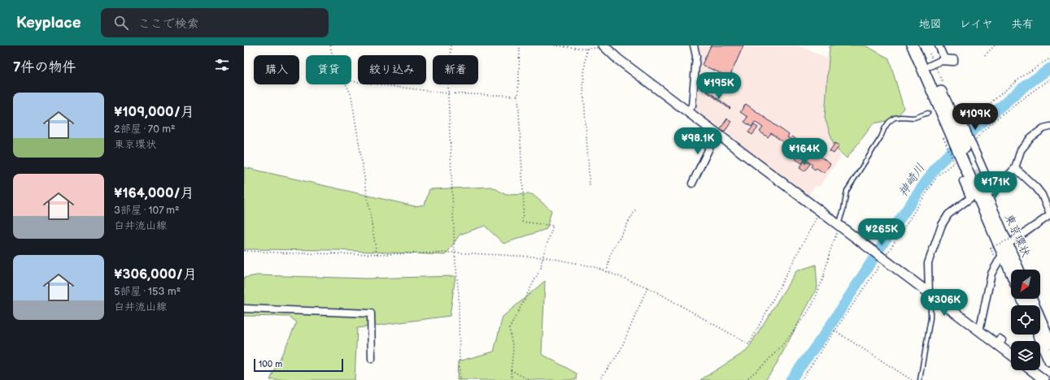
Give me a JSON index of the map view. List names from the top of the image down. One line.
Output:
{"streets":{"highway":["東京環状"]},"water":["神崎川"],"scale_bar":"100 m","north":"bottom left","page":{"header":"Keyplace","search":"ここで検索","nav":["地図","レイヤ","共有"],"heading":"7件の物件","chip":["購入","賃貸","絞り込み","新着"],"price":["¥195K","¥109K","¥98.1K","¥164K","¥171K","¥265K","¥306K"],"list":[{"name":"¥109,000/月","note":"2部屋 · 70 m² · 東京環状"},{"name":"¥164,000/月","note":"3部屋 · 107 m² · 白井流山線"},{"name":"¥306,000/月","note":"5部屋 · 153 m² · 白井流山線"}],"scale":"100 m"}}
